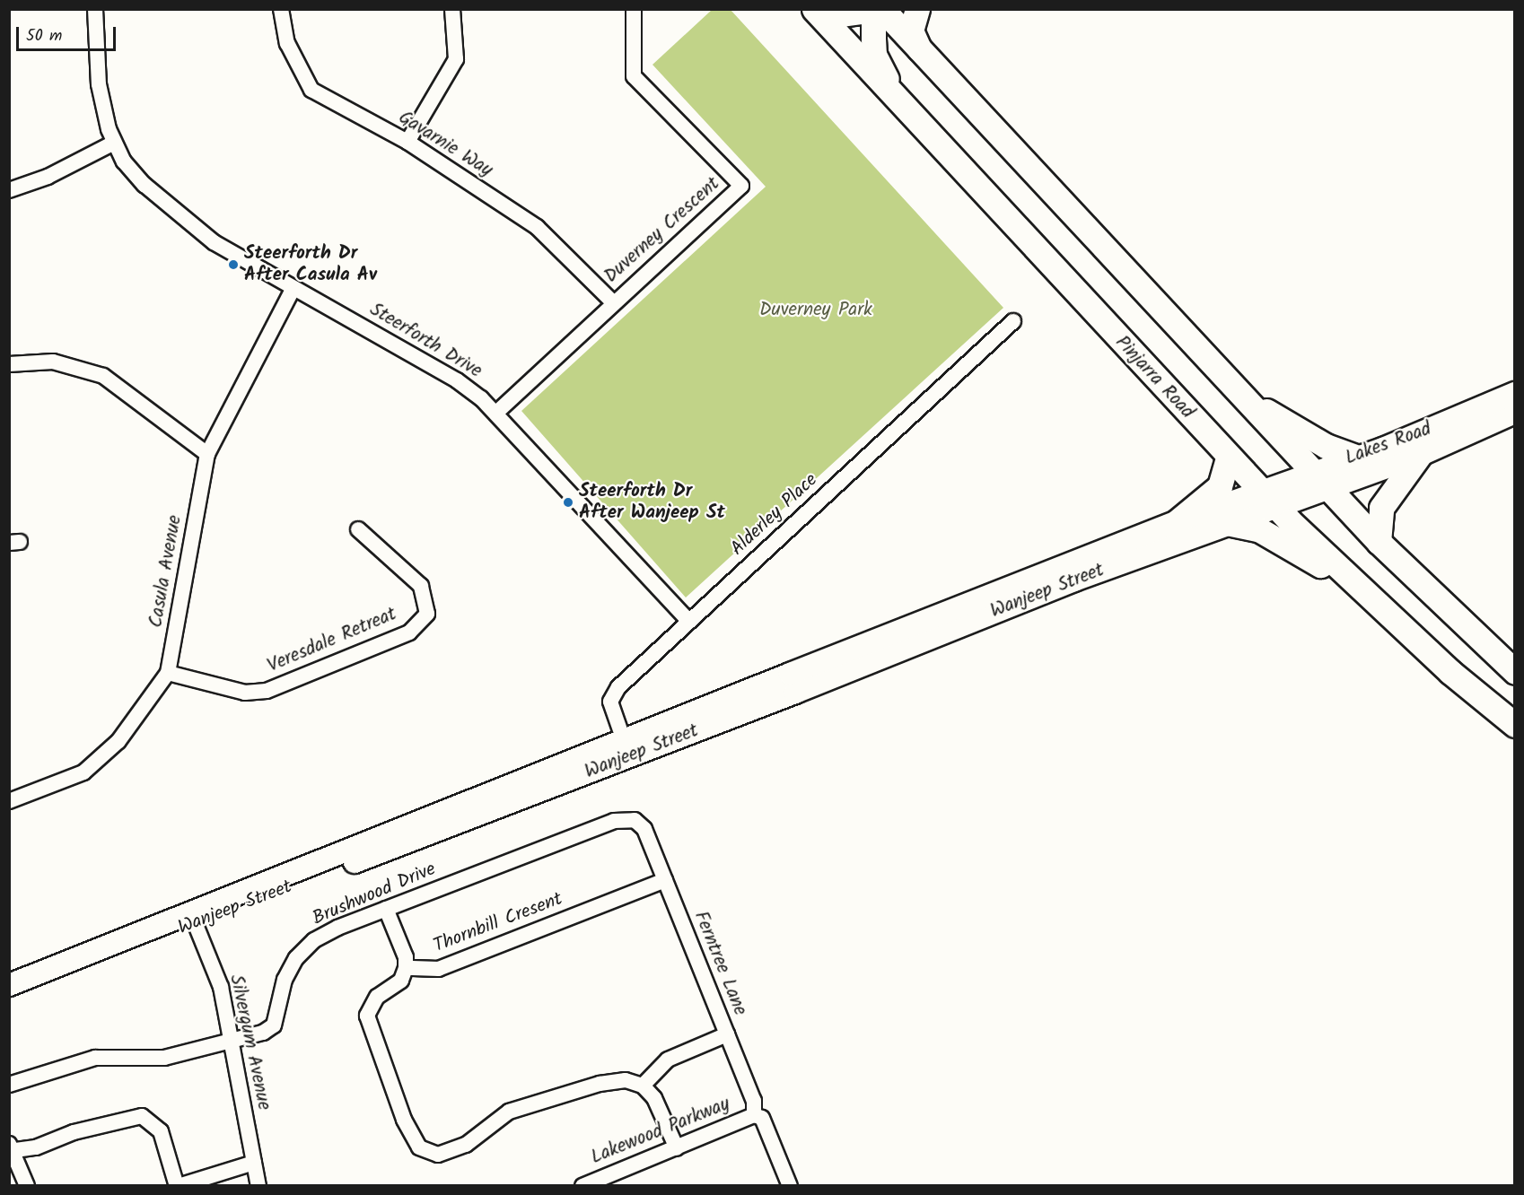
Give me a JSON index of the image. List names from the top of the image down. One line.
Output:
{"streets":{"main road":["Pinjarra Road","Lakes Road","Wanjeep Street"],"street":["Gavarnie Way","Duverney Crescent","Steerforth Drive","Alderley Place","Casula Avenue","Veresdale Retreat","Brushwood Drive","Thornbill Cresent","Ferntree Lane","Silvergum Avenue","Lakewood Parkway"]},"crossings":[["Gavarnie Way","Duverney Crescent"],["Duverney Crescent","Steerforth Drive"],["Steerforth Drive","Alderley Place"],["Steerforth Drive","Casula Avenue"],["Pinjarra Road","Lakes Road"],["Pinjarra Road","Wanjeep Street"],["Lakes Road","Wanjeep Street"],["Alderley Place","Wanjeep Street"],["Casula Avenue","Veresdale Retreat"],["Wanjeep Street","Silvergum Avenue"],["Brushwood Drive","Ferntree Lane"],["Brushwood Drive","Silvergum Avenue"],["Thornbill Cresent","Ferntree Lane"],["Ferntree Lane","Lakewood Parkway"]],"parks":["Duverney Park"],"places":["Steerforth Dr After Casula Av","Steerforth Dr After Wanjeep St"],"scale_bar":"50 m"}
